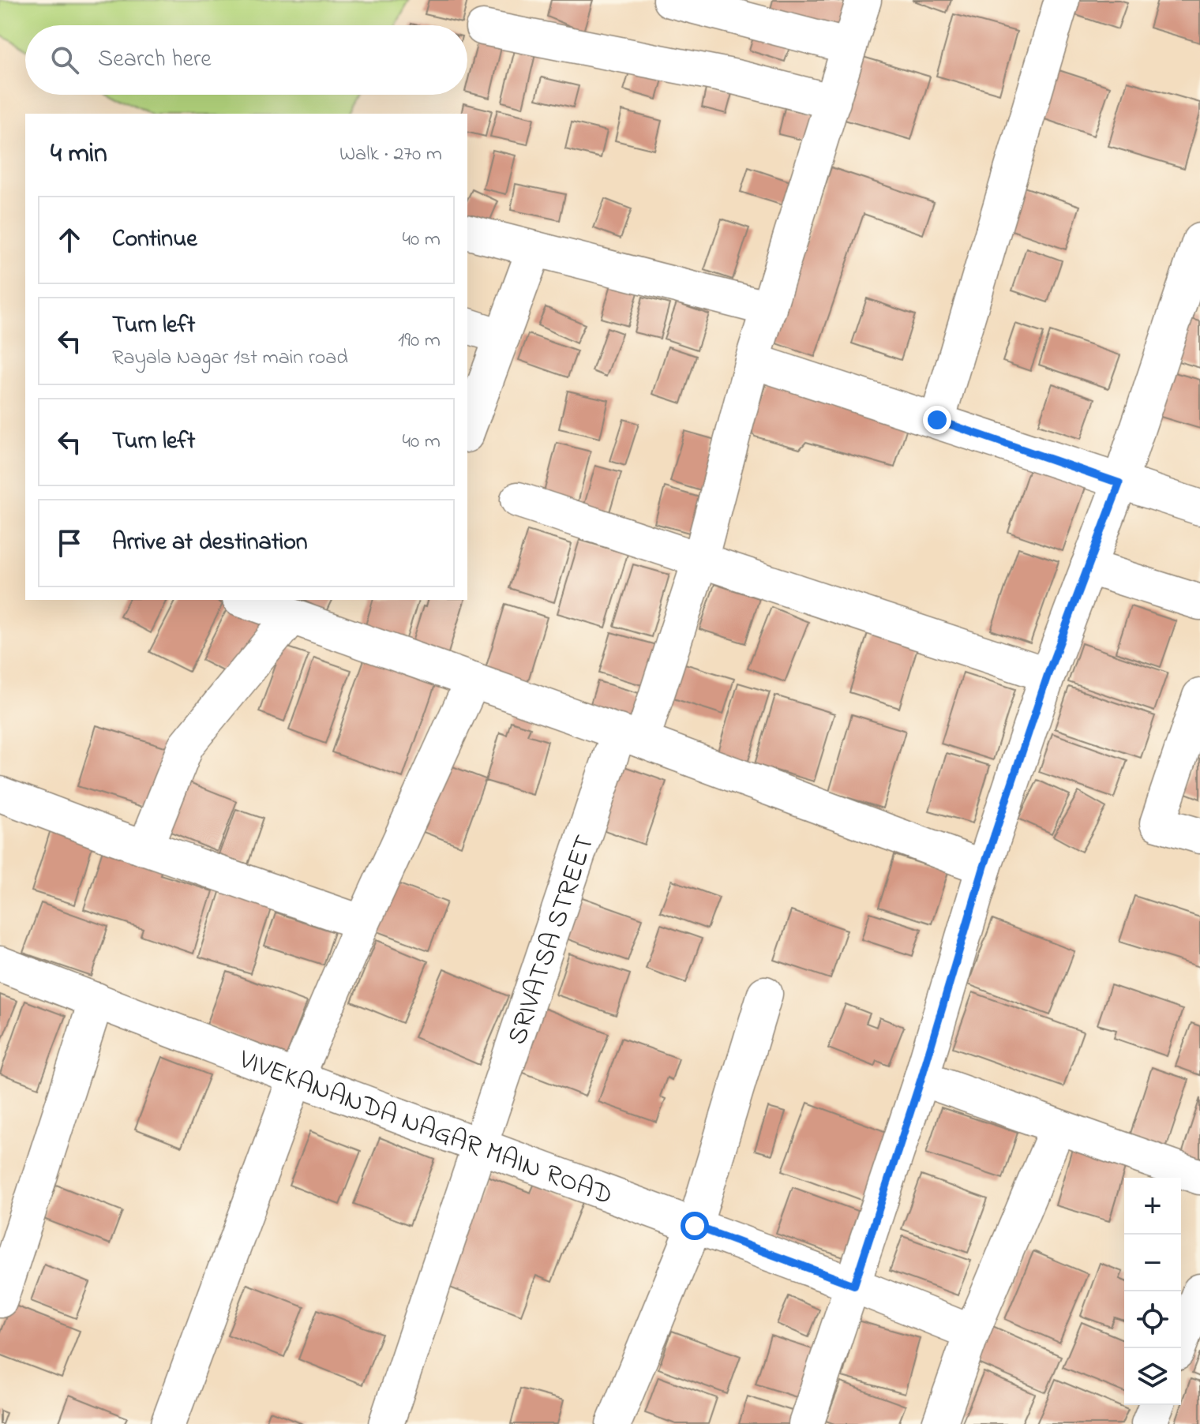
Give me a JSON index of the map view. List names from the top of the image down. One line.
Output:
{"streets":{"street":["SRIVATSA STREET","VIVEKANANDA NAGAR MAIN ROAD"]},"crossings":[["SRIVATSA STREET","VIVEKANANDA NAGAR MAIN ROAD"]],"page":{"search":"Search here","heading":["4 min","Walk · 270 m"],"list":[["Continue","40 m"],["Turn left","Rayala Nagar 1st main road","190 m"],["Turn left","40 m"],"Arrive at destination"],"map_buttons":["+","−"]}}
